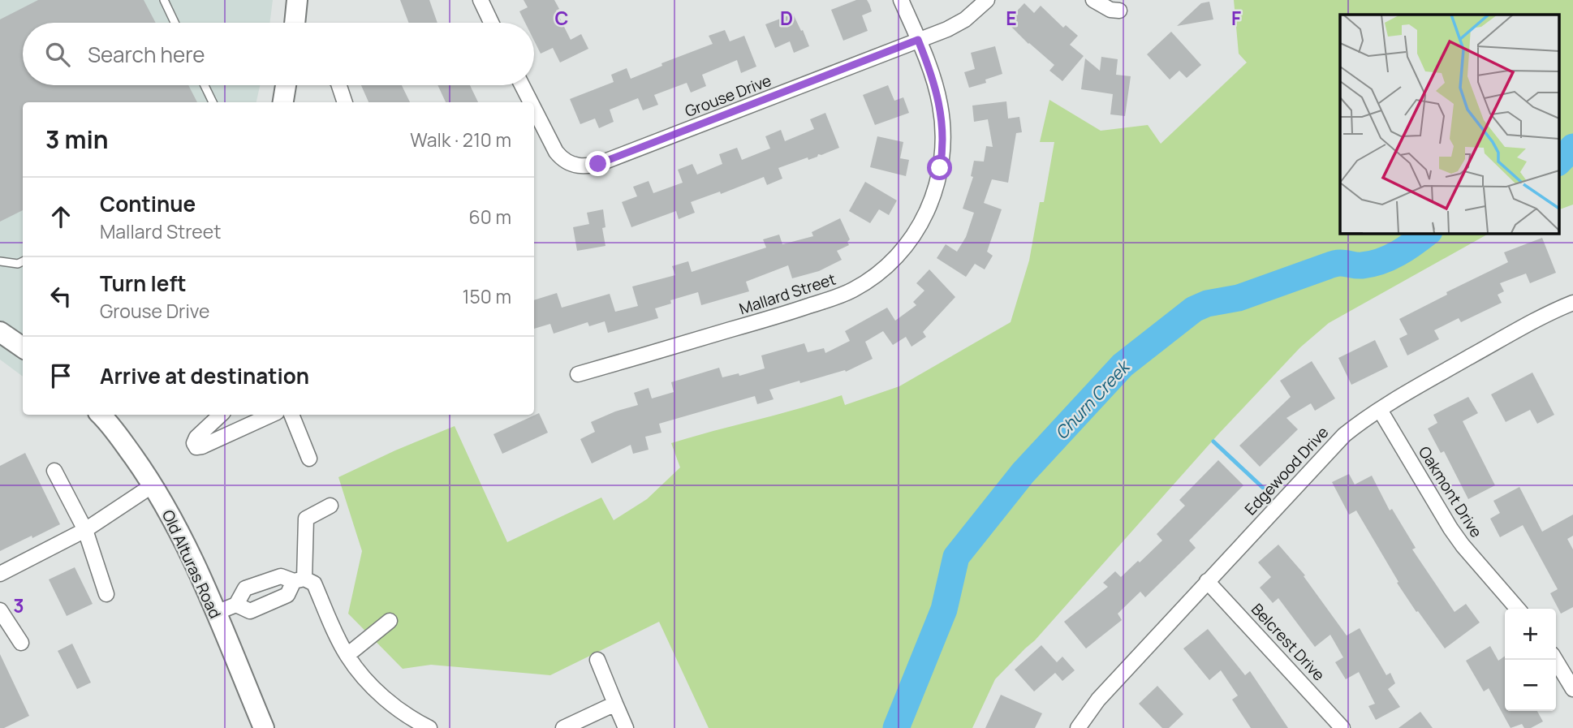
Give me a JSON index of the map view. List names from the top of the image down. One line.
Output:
{"streets":{"main road":["Old Alturas Road"],"street":["Grouse Drive","Mallard Street","Edgewood Drive","Oakmont Drive","Belcrest Drive"]},"crossings":[["Grouse Drive","Mallard Street"],["Edgewood Drive","Oakmont Drive"],["Edgewood Drive","Belcrest Drive"]],"water":["Churn Creek"],"page":{"search":"Search here","heading":["3 min","Walk · 210 m"],"list":[["Continue","Mallard Street","60 m"],["Turn left","Grouse Drive","150 m"],"Arrive at destination"],"map_buttons":["+","−"]},"grid":{"columns":["C","D","E","F"],"rows":["3"]}}
